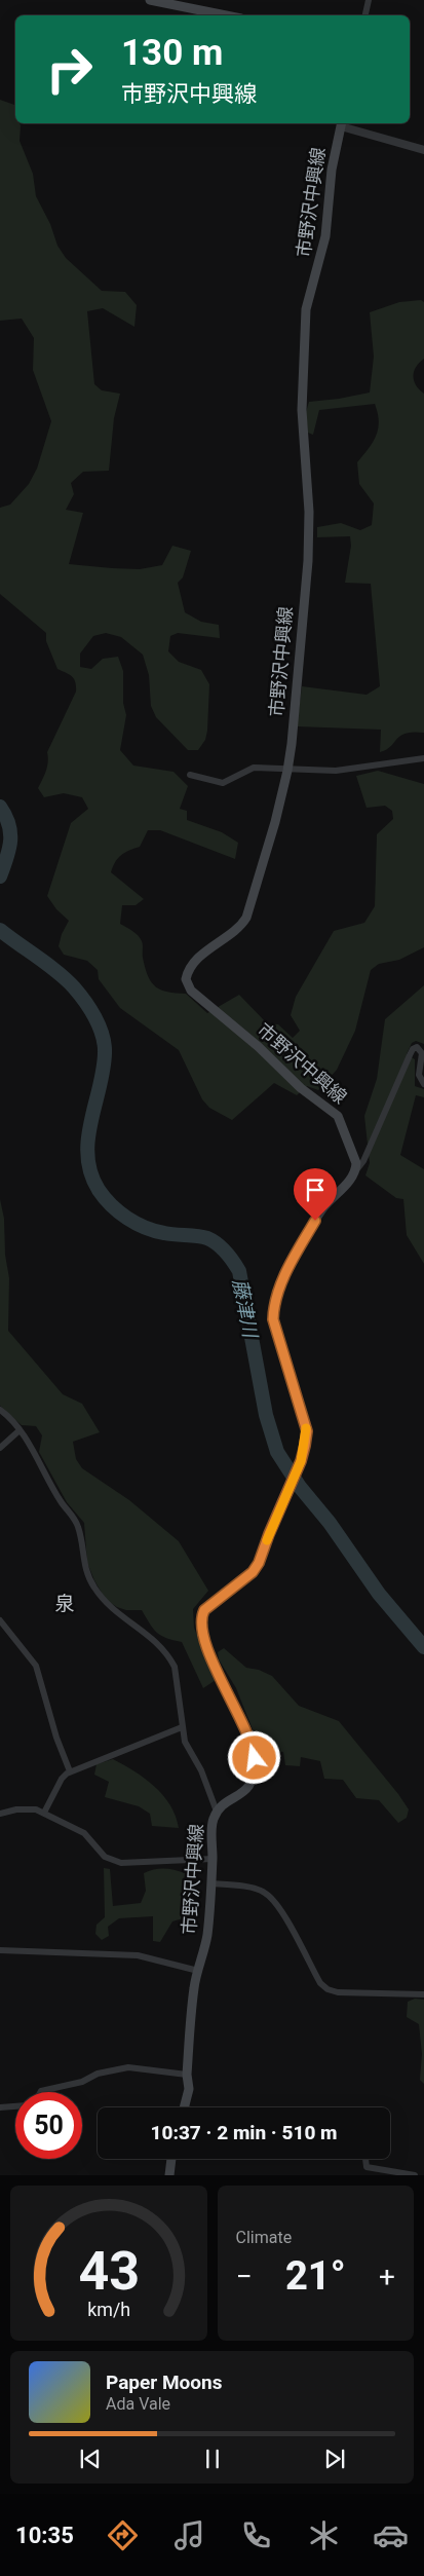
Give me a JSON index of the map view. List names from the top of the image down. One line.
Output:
{"streets":{"main road":["市野沢中興線"]},"districts":["泉"],"water":["藤津川"],"page":{"turn":["130 m","市野沢中興線"],"limit":"50","trip":"10:37 · 2 min · 510 m","tile":"Climate","heat":["−","21°","+"],"song":["Paper Moons","Ada Vale"],"tabs":"10:35","gauge":["43","km/h"]}}
